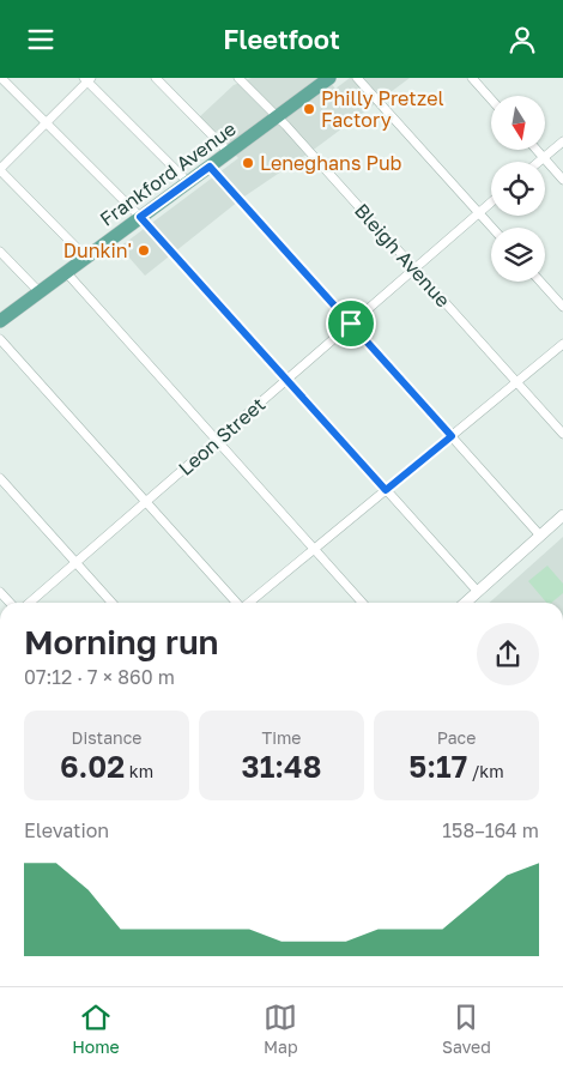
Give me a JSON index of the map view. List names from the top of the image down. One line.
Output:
{"streets":{"main road":["Frankford Avenue"],"street":["Bleigh Avenue","Leon Street"]},"crossings":[["Frankford Avenue","Bleigh Avenue"],["Bleigh Avenue","Leon Street"]],"places":["Philly Pretzel Factory","Leneghans Pub","Dunkin'"],"north":"bottom","page":{"header":"Fleetfoot","heading":["Morning run","07:12 · 7 × 860 m"],"stats":[["Distance","6.02 km"],["Time","31:48"],["Pace","5:17 /km"]],"chart":["Elevation","158–164 m"],"tabs":["Home","Map","Saved"]}}
